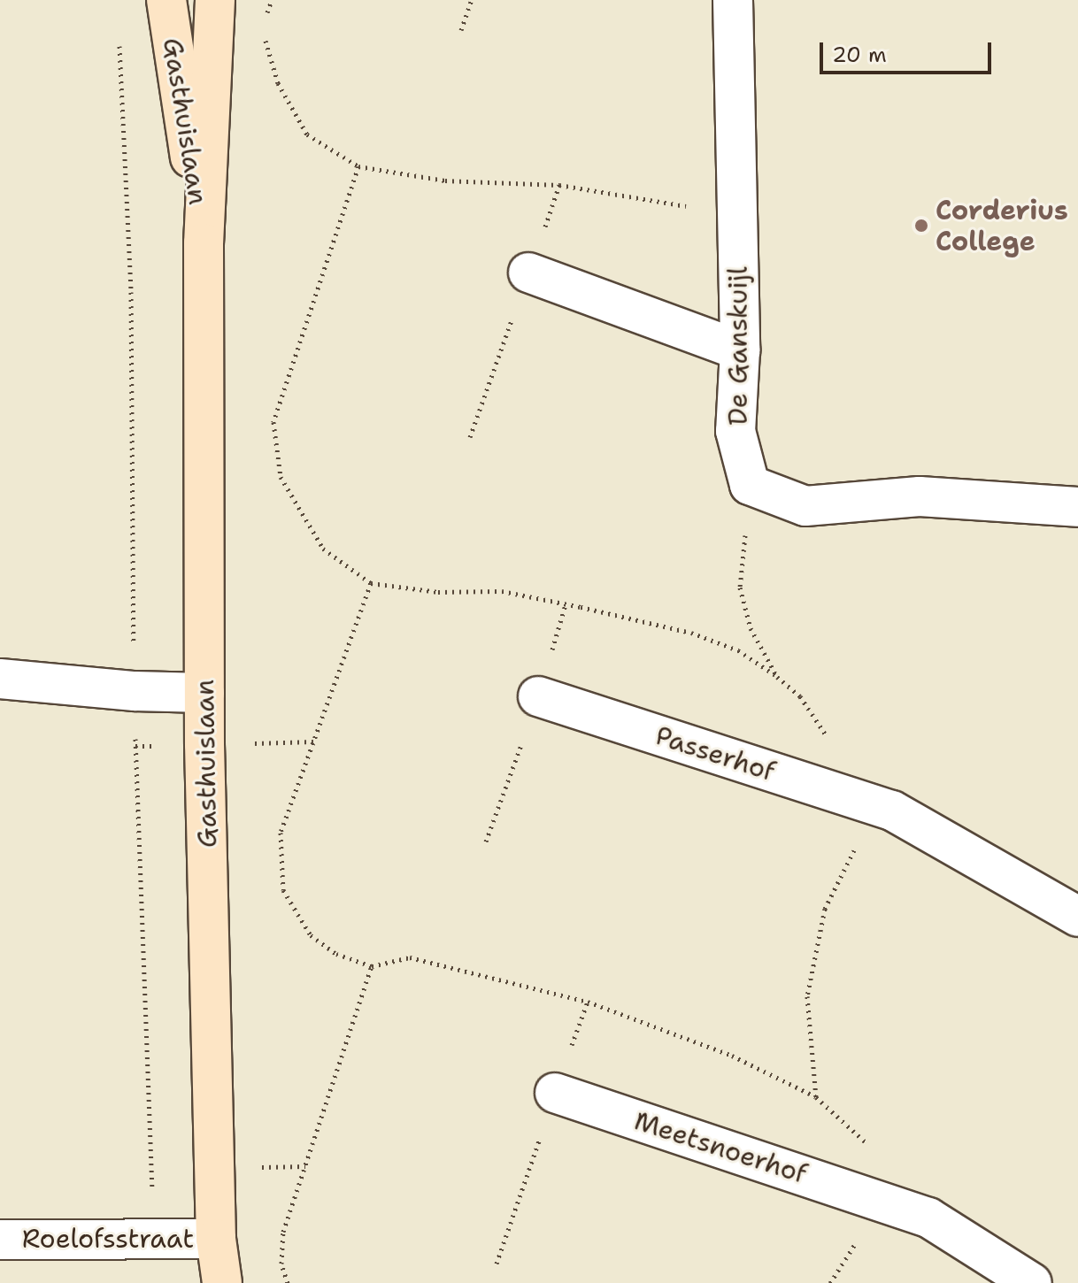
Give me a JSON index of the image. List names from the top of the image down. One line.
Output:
{"streets":{"main road":["Gasthuislaan"],"street":["De Ganskuijl","Passerhof","Meetsnoerhof","Roelofsstraat"]},"crossings":[["Gasthuislaan","Roelofsstraat"]],"places":["Corderius College"],"scale_bar":"20 m"}
